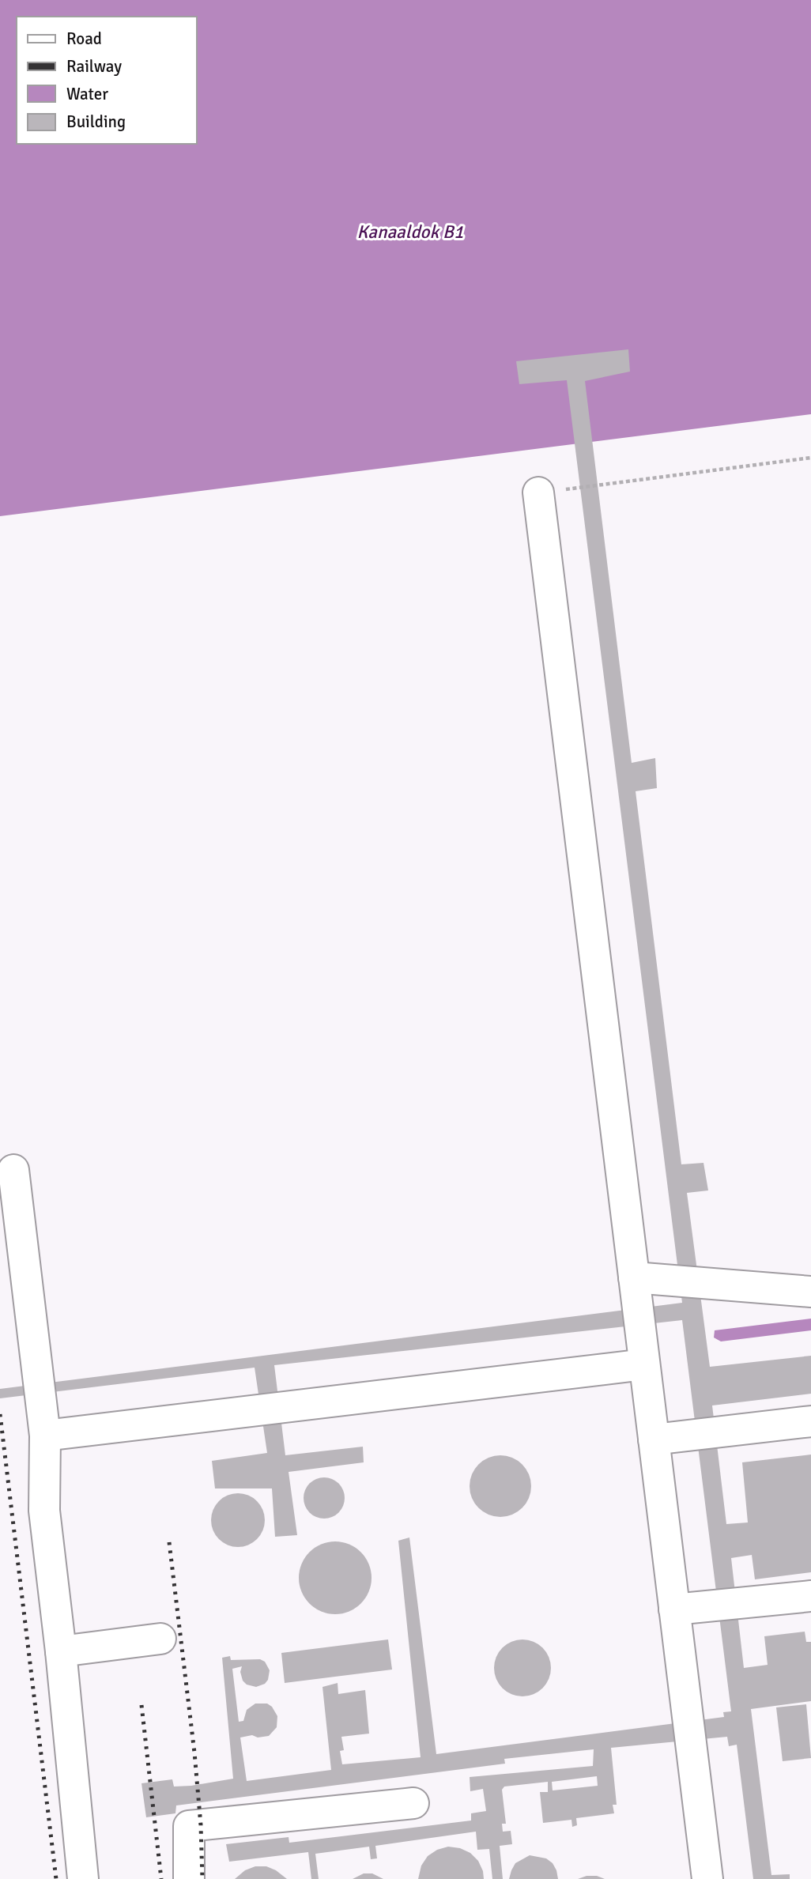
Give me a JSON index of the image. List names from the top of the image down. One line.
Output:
{"water":["Kanaaldok B1"],"legend":["Road","Railway","Water","Building"]}
